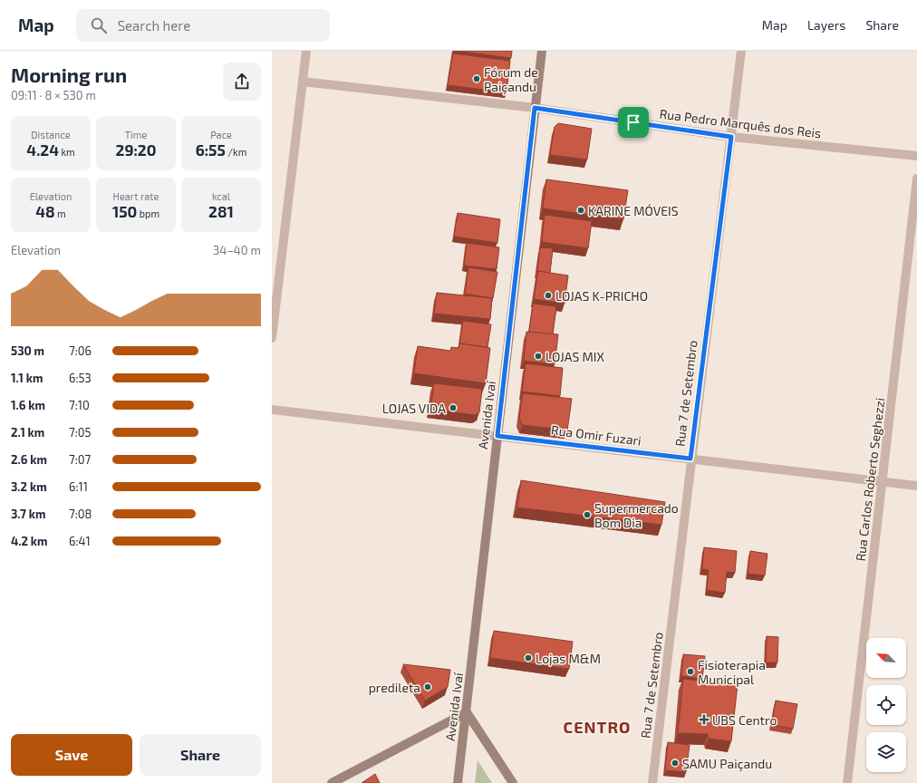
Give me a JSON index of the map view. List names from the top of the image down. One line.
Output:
{"streets":{"street":["Rua Pedro Marquês dos Reis","Rua 7 de Setembro","Avenida Ivaí","Rua Omir Fuzari","Rua Carlos Roberto Seghezzi"]},"crossings":[["Rua Pedro Marquês dos Reis","Rua 7 de Setembro"],["Rua Pedro Marquês dos Reis","Avenida Ivaí"],["Rua 7 de Setembro","Rua Omir Fuzari"],["Avenida Ivaí","Rua Omir Fuzari"],["Rua Omir Fuzari","Rua Carlos Roberto Seghezzi"]],"districts":["CENTRO"],"places":{"other":["Fórum de Paiçandu","KARINE MÓVEIS","LOJAS K-PRICHO","LOJAS MIX","LOJAS VIDA","Supermercado Bom Dia","Lojas M&M","Fisioterapia Municipal","predileta","SAMU Paiçandu"],"health":["UBS Centro"]},"north":"top left","page":{"header":"Map","search":"Search here","nav":["Map","Layers","Share"],"heading":["Morning run","09:11 · 8 × 530 m"],"stats":[["Distance","4.24 km"],["Time","29:20"],["Pace","6:55 /km"],["Elevation","48 m"],["Heart rate","150 bpm"],["kcal","281"]],"chart":["Elevation","34–40 m"],"list":[{"name":"530 m","note":"7:06"},{"name":"1.1 km","note":"6:53"},{"name":"1.6 km","note":"7:10"},{"name":"2.1 km","note":"7:05"},{"name":"2.6 km","note":"7:07"},{"name":"3.2 km","note":"6:11"},{"name":"3.7 km","note":"7:08"},{"name":"4.2 km","note":"6:41"}],"buttons":["Save","Share"]}}
